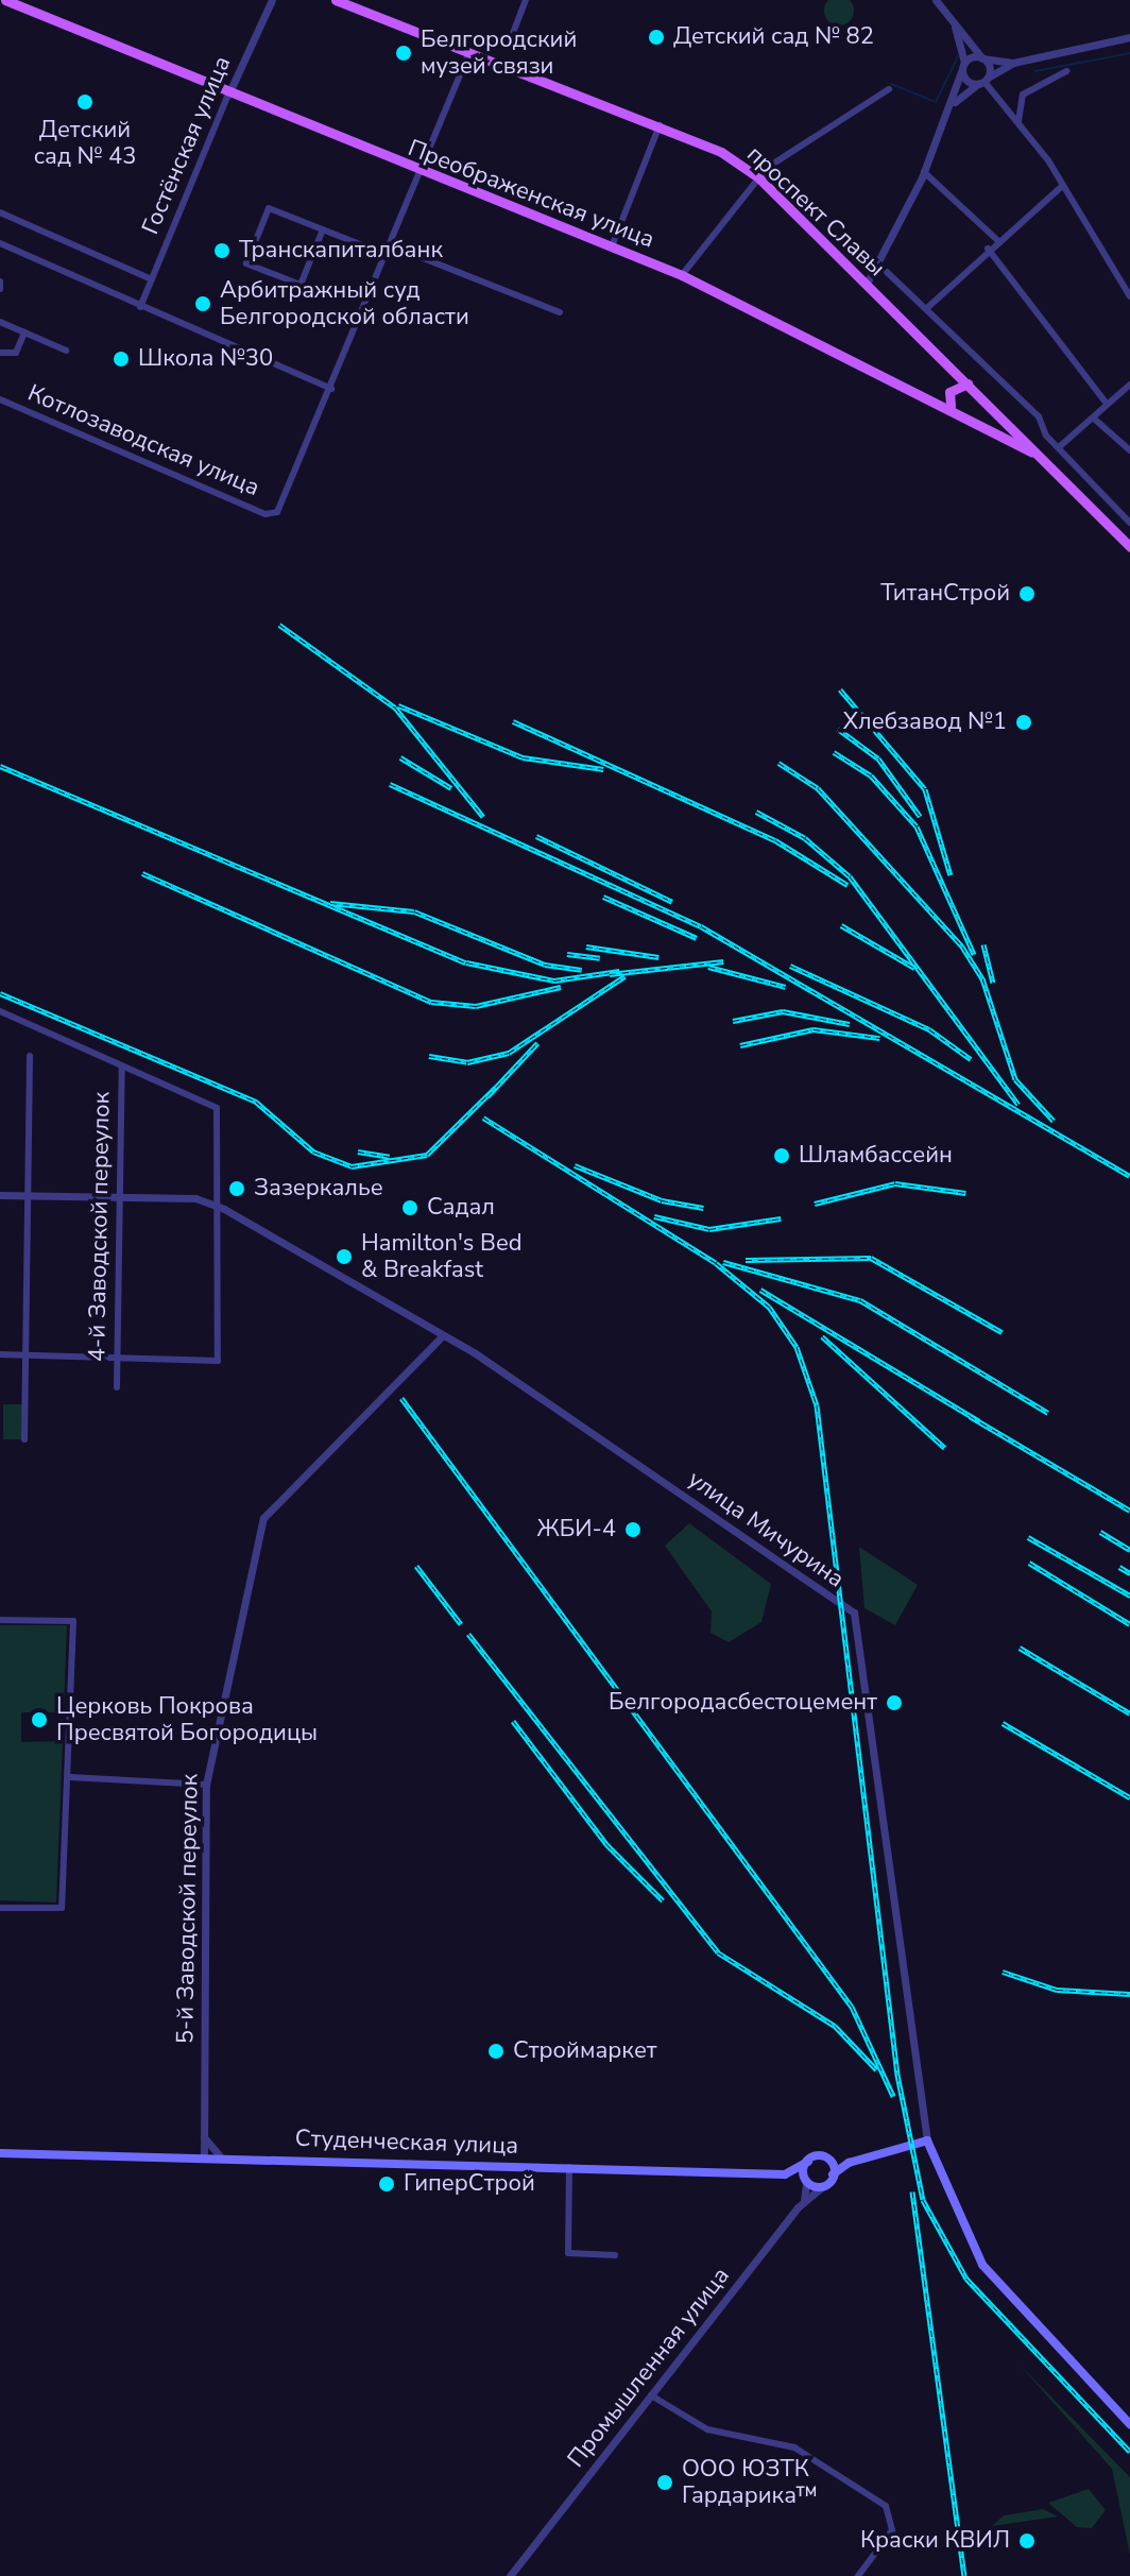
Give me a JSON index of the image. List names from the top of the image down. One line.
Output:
{"streets":{"main road":["Преображенская улица","проспект Славы","улица Мичурина","Студенческая улица"],"street":["Гостёнская улица","Котлозаводская улица","4-й Заводской переулок","5-й Заводской переулок","Промышленная улица"]},"crossings":[["Гостёнская улица","Преображенская улица"],["Преображенская улица","проспект Славы"],["4-й Заводской переулок","улица Мичурина"],["улица Мичурина","5-й Заводской переулок"],["5-й Заводской переулок","Студенческая улица"]],"places":["Детский сад № 82","Белгородский музей связи","Детский сад № 43","Транскапиталбанк","Арбитражный суд Белгородской области","Школа №30","ТитанСтрой","Хлебзавод №1","Шламбассейн","Зазеркалье","Садал","Hamilton's Bed & Breakfast","ЖБИ-4","Белгородасбестоцемент","Церковь Покрова Пресвятой Богородицы","Строймаркет","ГиперСтрой","ООО ЮЗТК Гардарика™","Краски КВИЛ"]}
